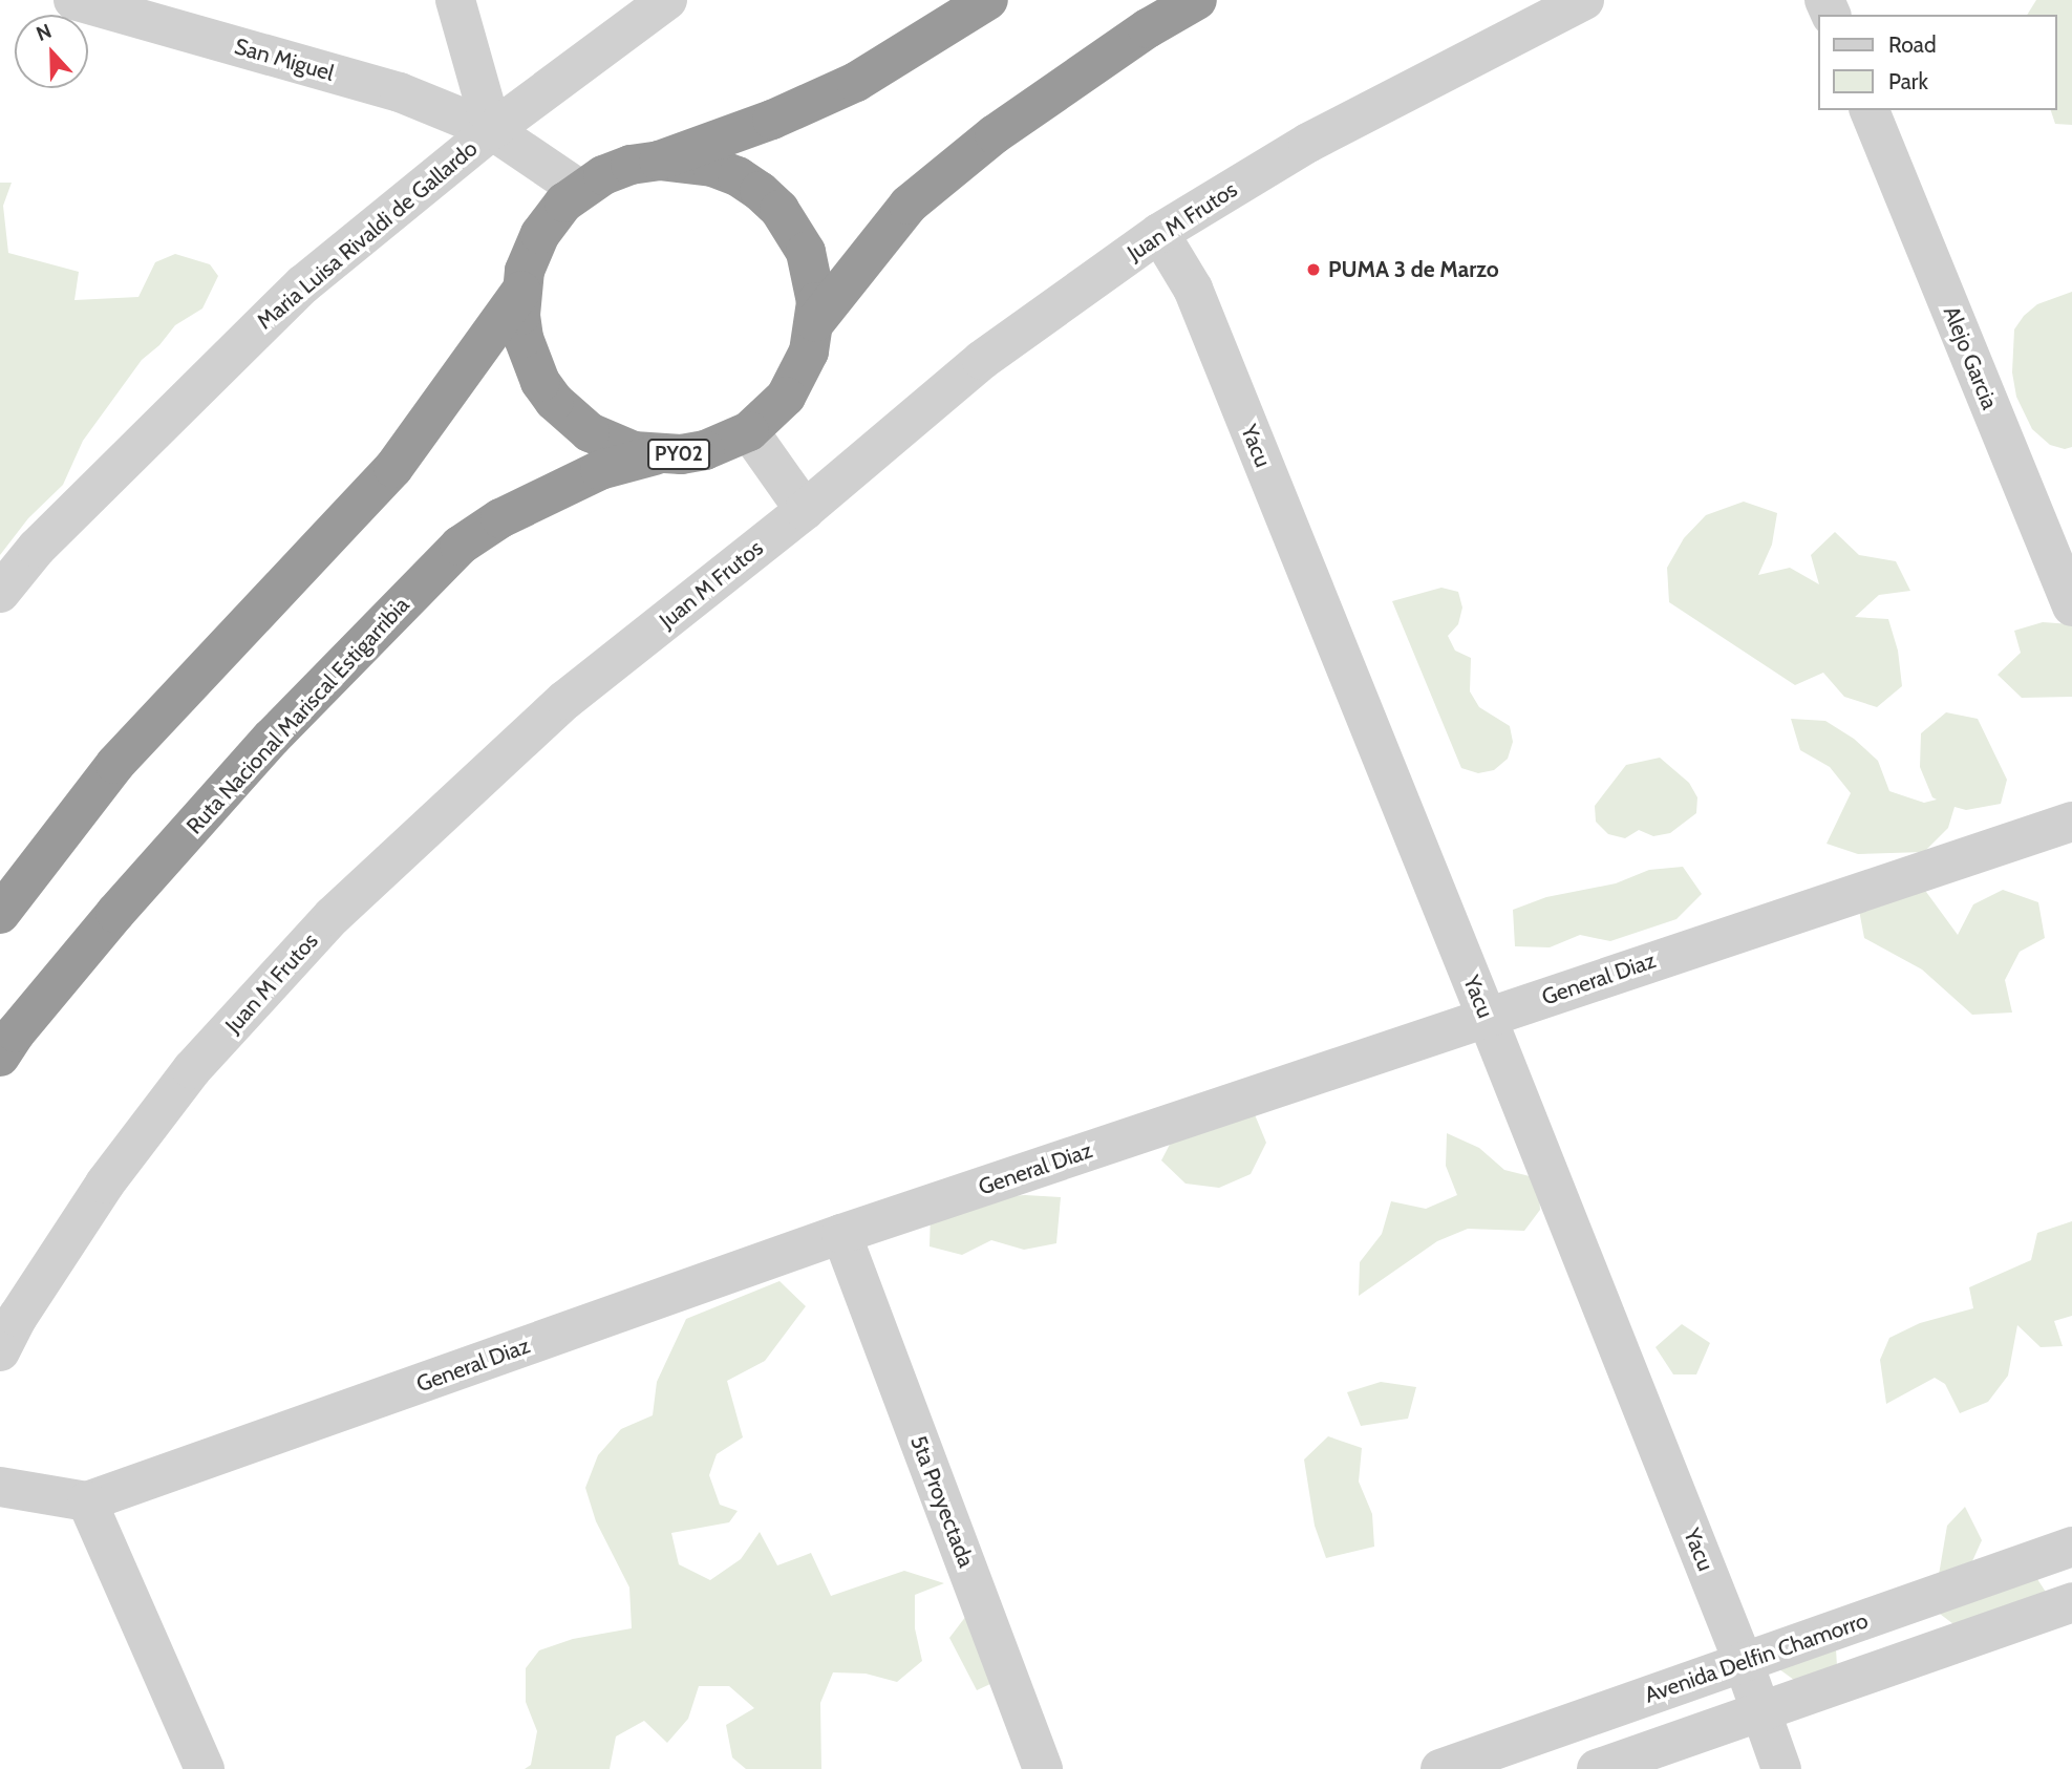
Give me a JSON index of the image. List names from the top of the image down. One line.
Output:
{"streets":{"highway":["PY02","Ruta Nacional Mariscal Estigarribia"],"street":["San Miguel","Juan M Frutos","Maria Luisa Rivaldi de Gallardo","Alejo Garcia","Yacu","General Diaz","5ta Proyectada","Avenida Delfin Chamorro"]},"crossings":[["San Miguel","Maria Luisa Rivaldi de Gallardo"],["San Miguel","PY02"],["Juan M Frutos","Yacu"],["Yacu","General Diaz"],["Yacu","Avenida Delfin Chamorro"],["PY02","Ruta Nacional Mariscal Estigarribia"],["General Diaz","5ta Proyectada"]],"places":["PUMA 3 de Marzo"],"legend":["Road","Park"],"north":"top"}
